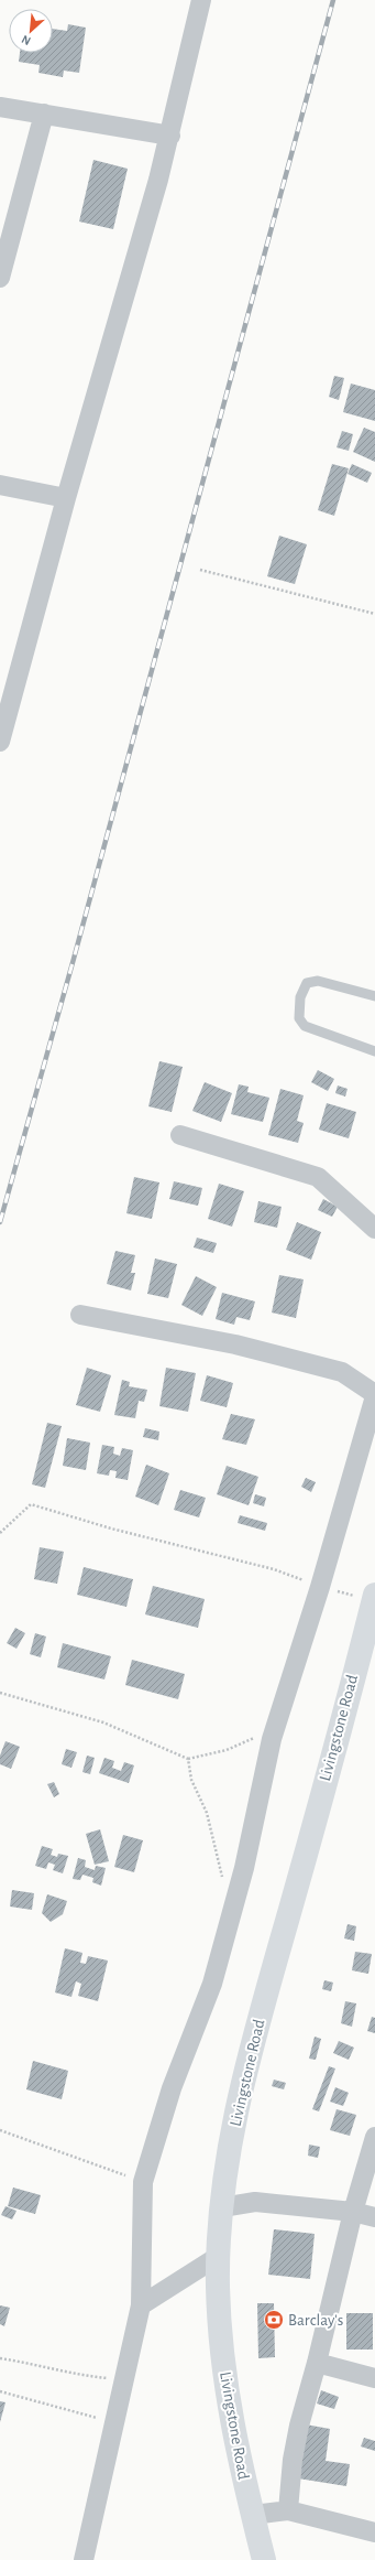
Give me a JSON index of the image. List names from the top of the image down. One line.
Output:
{"streets":{"highway":["Livingstone Road"]},"places":{"bank":["Barclay's"]},"north":"bottom left"}
